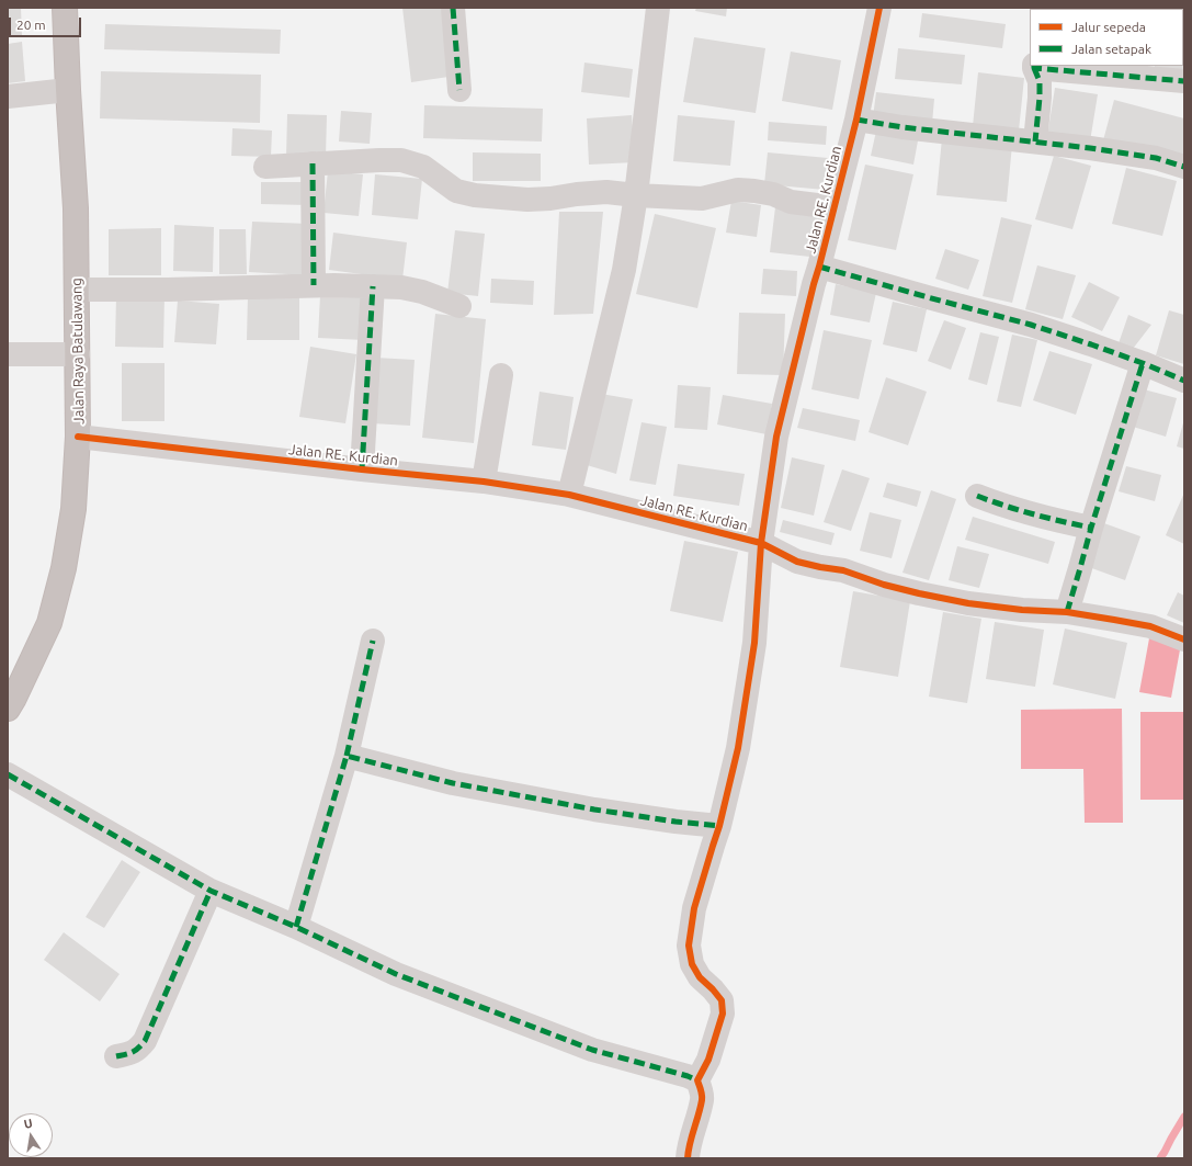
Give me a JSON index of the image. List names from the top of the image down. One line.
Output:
{"streets":{"highway":["Jalan Raya Batulawang"],"street":["Jalan RE. Kurdian"]},"crossings":[["Jalan RE. Kurdian","Jalan Raya Batulawang"]],"legend":["Jalur sepeda","Jalan setapak"],"scale_bar":"20 m","north":"top"}
